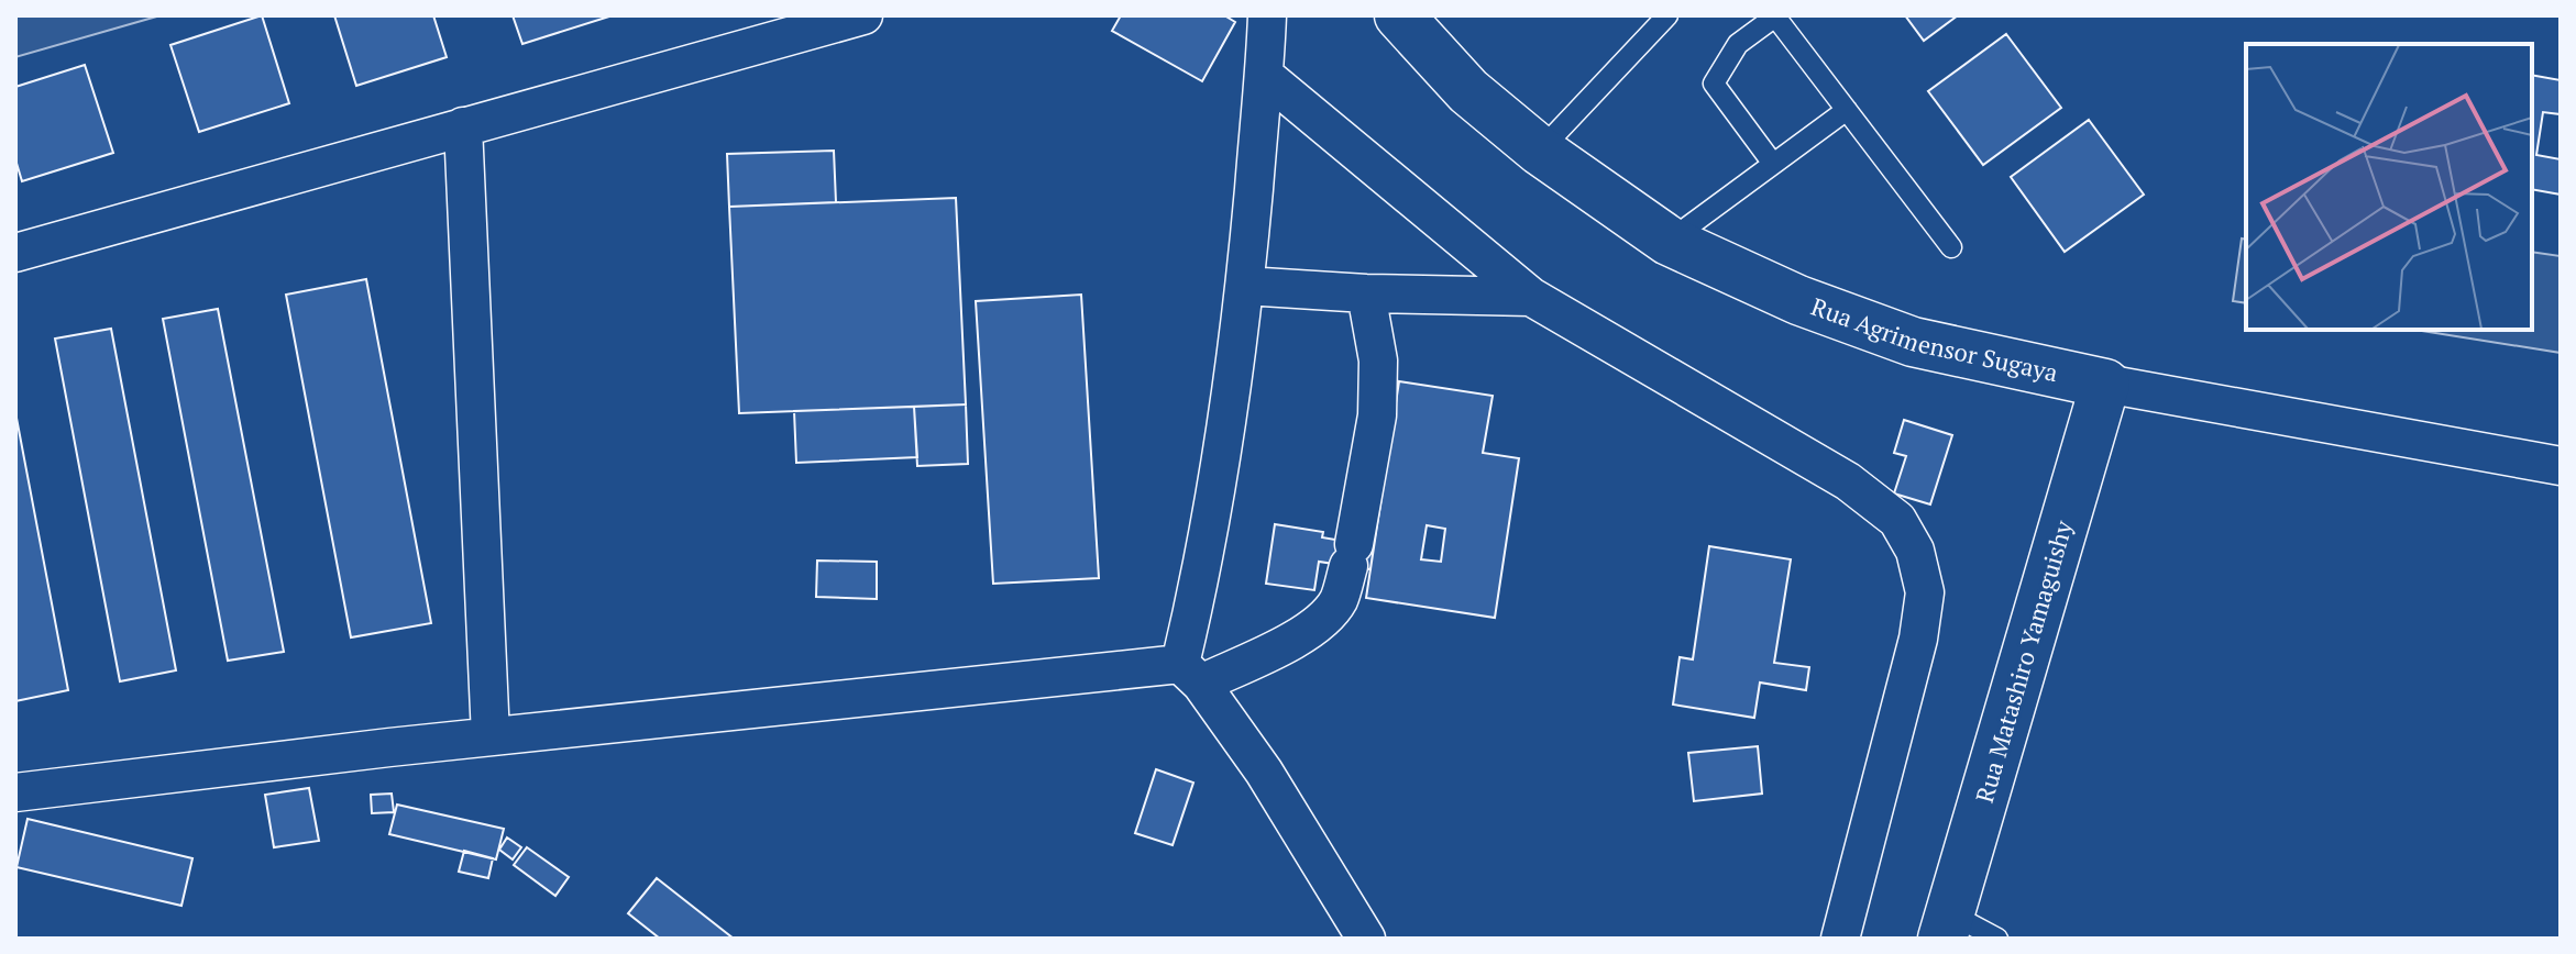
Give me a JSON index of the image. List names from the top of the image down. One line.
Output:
{"streets":{"main road":["Rua Agrimensor Sugaya","Rua Matashiro Yamaguishy"]},"crossings":[["Rua Agrimensor Sugaya","Rua Matashiro Yamaguishy"]]}
